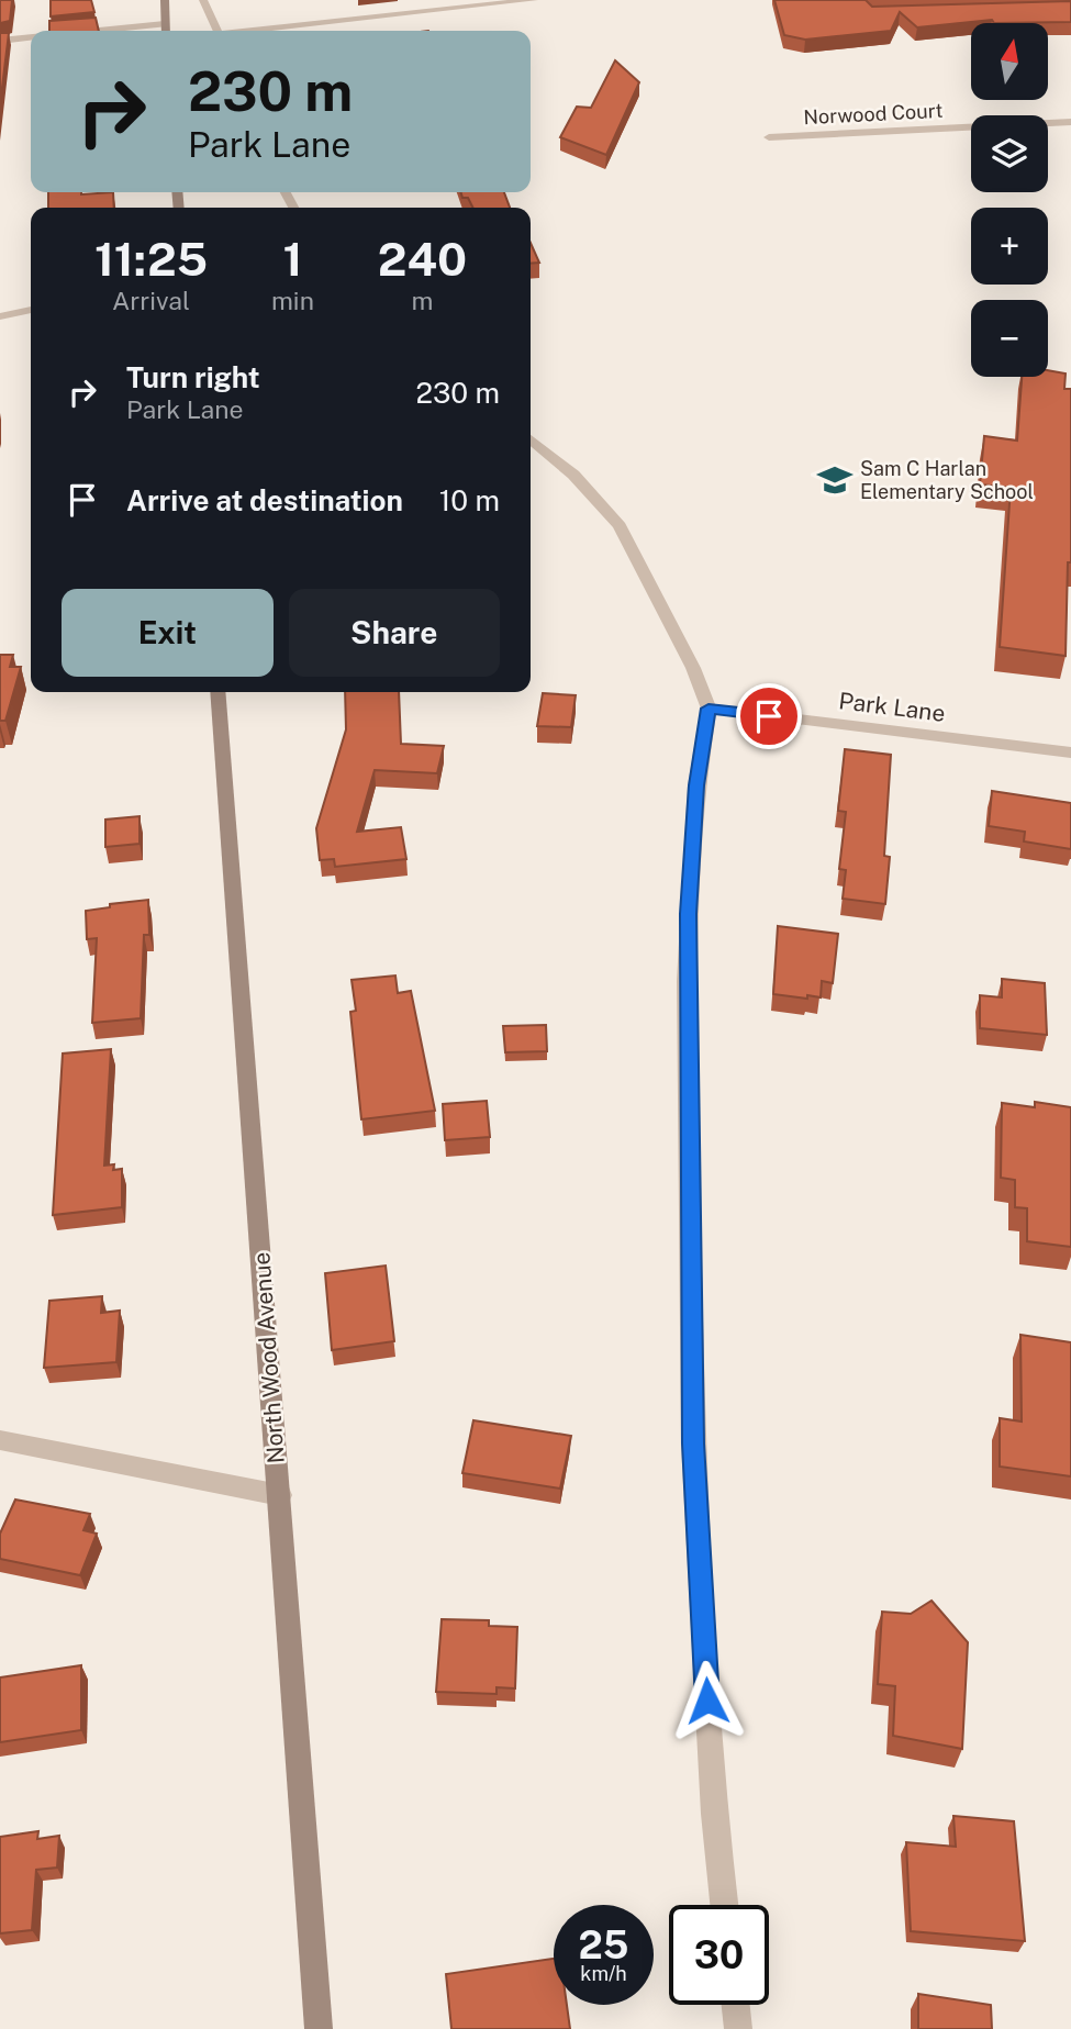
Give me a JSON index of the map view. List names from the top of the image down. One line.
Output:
{"streets":{"main road":["North Wood Avenue"],"street":["Norwood Court","Park Lane"]},"places":{"school or university":["Sam C Harlan Elementary School"]},"north":"top","page":{"map_buttons":["+","−"],"turn":["230 m","Park Lane"],"eta":["11:25","Arrival","1","min","240","m"],"list":[{"name":"Turn right","note":"Park Lane","value":"230 m"},{"name":"Arrive at destination","value":"10 m"}],"buttons":["Exit","Share"],"speed":"25 km/h","limit":"30"}}
